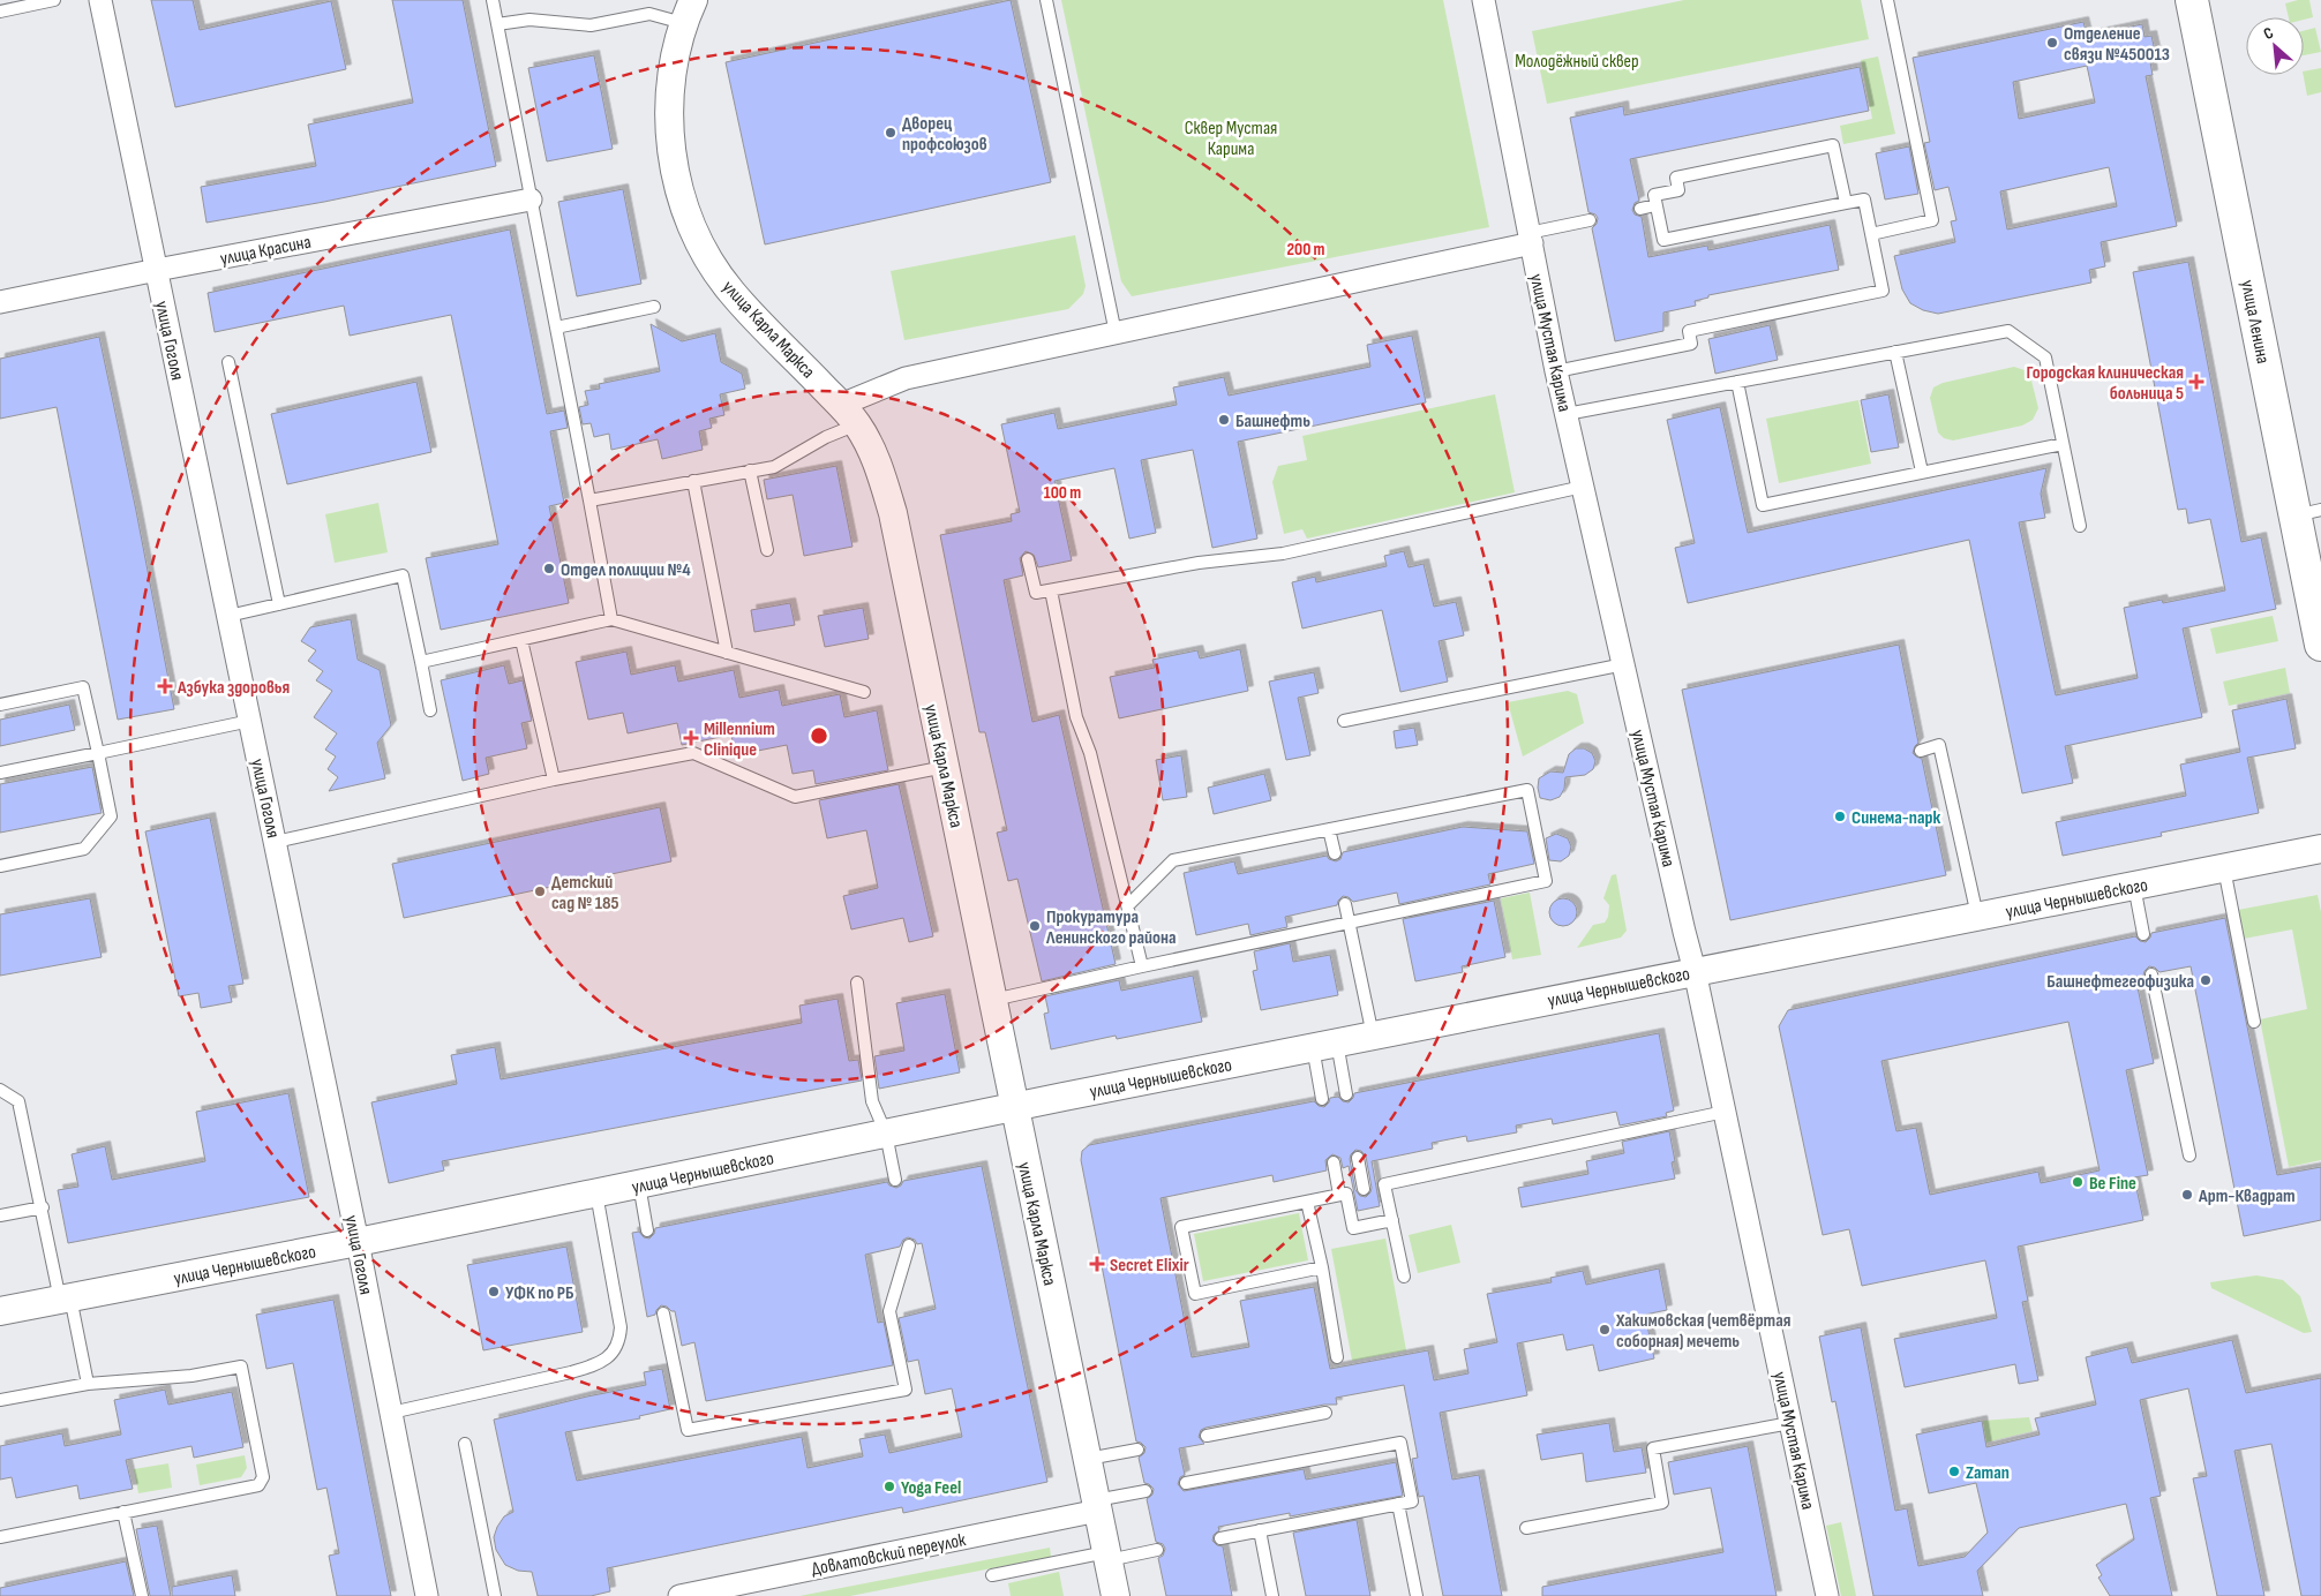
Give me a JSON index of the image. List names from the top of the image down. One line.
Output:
{"streets":{"main road":["улица Ленина"],"street":["улица Красина","улица Карла Маркса","улица Гоголя","улица Мустая Карима","улица Чернышевского","Довлатовский переулок"]},"crossings":[["улица Красина","улица Гоголя"],["улица Карла Маркса","улица Чернышевского"],["улица Карла Маркса","Довлатовский переулок"],["улица Гоголя","улица Чернышевского"],["улица Мустая Карима","улица Чернышевского"]],"parks":["Молодёжный сквер","Сквер Мустая Карима"],"places":{"other":["Отделение связи №450013","Дворец профсоюзов","Башнефть","Отдел полиции №4","Синема-парк","Детский сад № 185","Прокуратура Ленинского района","Башнефтегеофизика","Be Fine","Арт-Квадрат","УФК по РБ","Хакимовская (четвёртая соборная) мечеть","Zaman","Yoga Feel"],"health":["Городская клиническая больница 5","Азбука здоровья","Millennium Clinique","Secret Elixir"]},"north":"top left","rings":["200 m","100 m"]}
